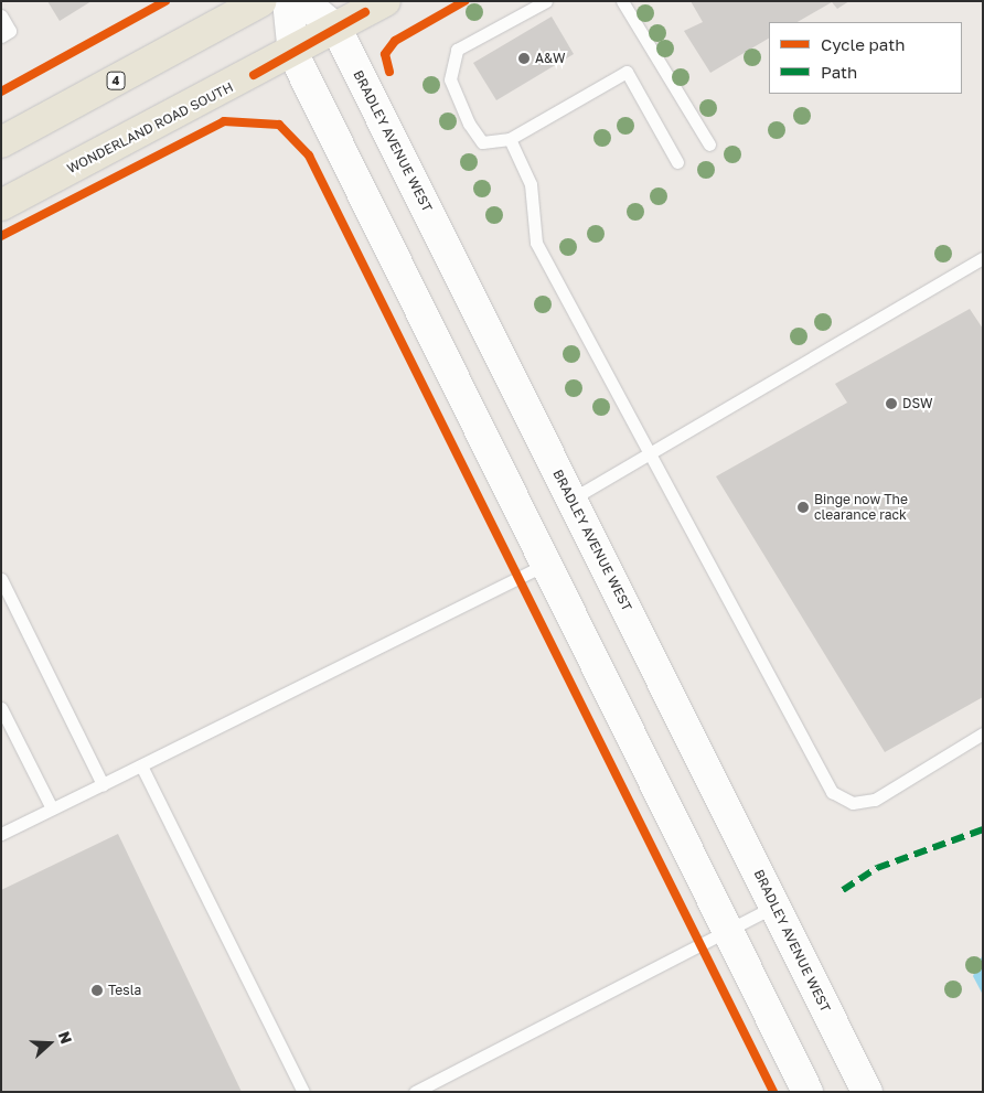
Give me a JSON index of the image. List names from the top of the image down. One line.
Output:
{"streets":{"main road":["4","WONDERLAND ROAD SOUTH","BRADLEY AVENUE WEST"]},"crossings":[["WONDERLAND ROAD SOUTH","BRADLEY AVENUE WEST"]],"places":["A&W","DSW","Binge now The clearance rack","Tesla"],"legend":["Cycle path","Path"],"north":"right"}
